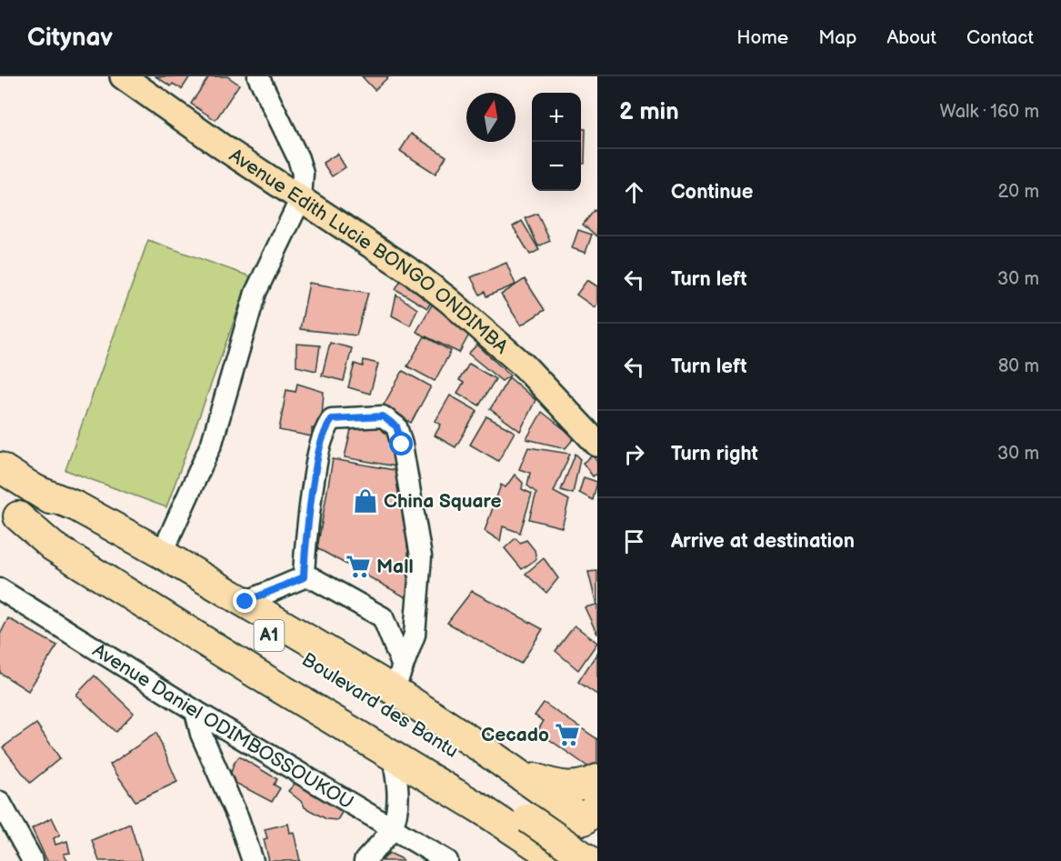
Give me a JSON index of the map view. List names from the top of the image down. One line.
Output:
{"streets":{"highway":["A1","Boulevard des Bantu"],"main road":["Avenue Edith Lucie BONGO ONDIMBA"],"street":["Avenue Daniel ODIMBOSSOUKOU"]},"places":{"shop":["China Square"],"supermarket":["Mall","Cecado"]},"north":"top","page":{"header":"Citynav","nav":["Home","Map","About","Contact"],"heading":["2 min","Walk · 160 m"],"map_buttons":["+","−"],"list":[["Continue","20 m"],["Turn left","30 m"],["Turn left","80 m"],["Turn right","30 m"],"Arrive at destination"]}}
